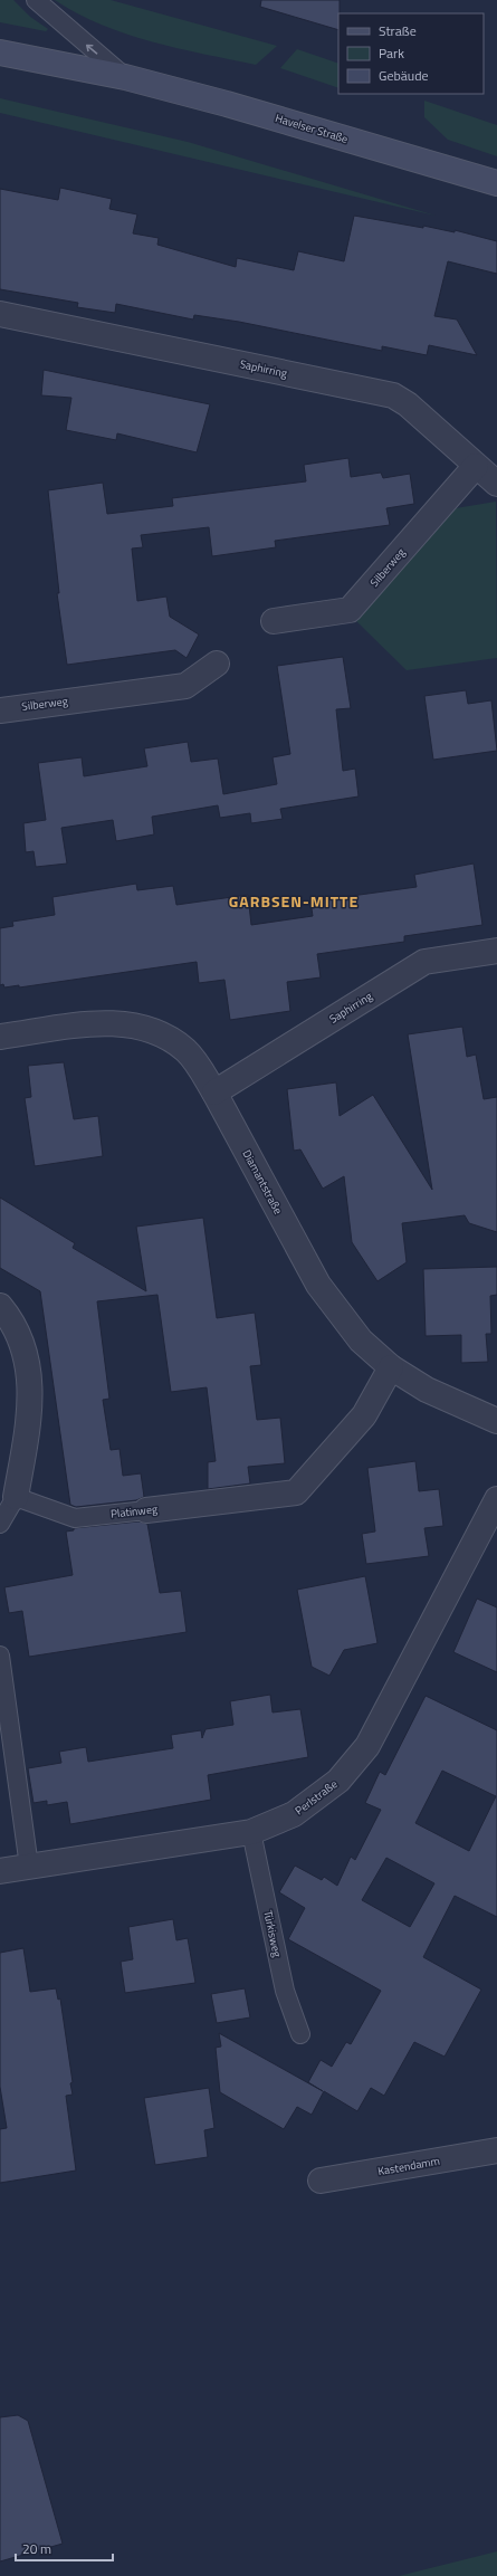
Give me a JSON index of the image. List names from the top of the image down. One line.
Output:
{"streets":{"street":["Havelser Straße","Saphirring","Silberweg","Diamantstraße","Platinweg","Perlstraße","Kastendamm"],"lane":["Türkisweg"]},"crossings":[["Saphirring","Silberweg"],["Saphirring","Diamantstraße"],["Diamantstraße","Platinweg"],["Perlstraße","Türkisweg"]],"districts":["GARBSEN-MITTE"],"legend":["Straße","Park","Gebäude"],"scale_bar":"20 m"}
